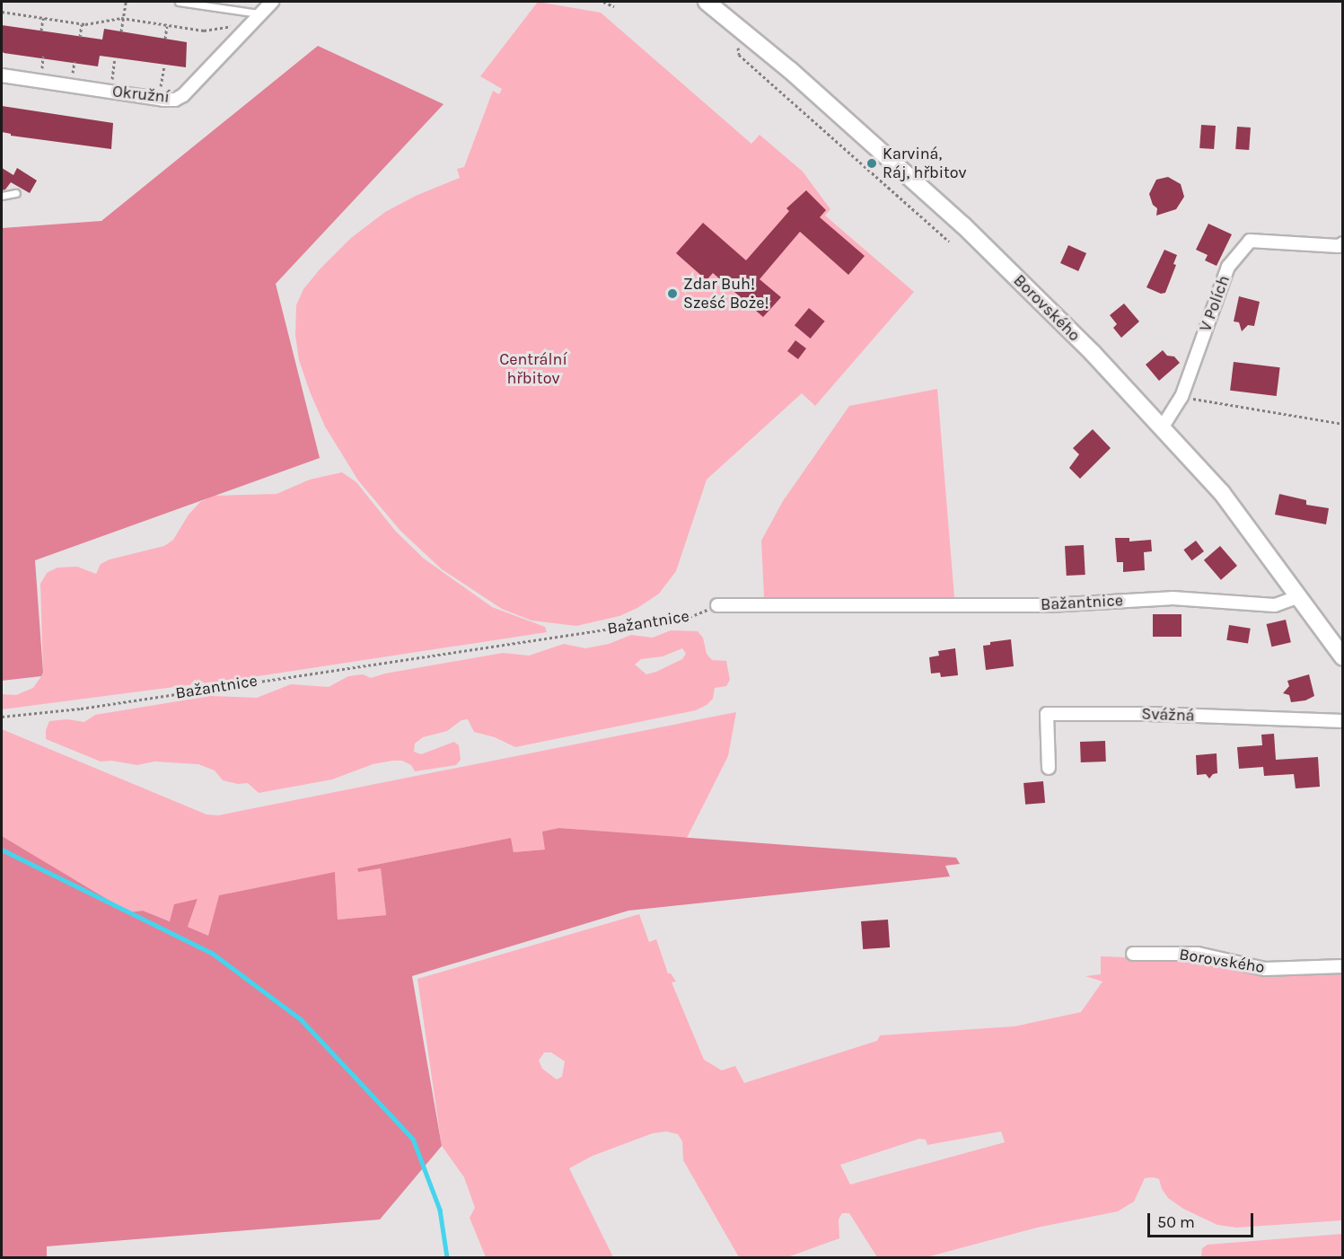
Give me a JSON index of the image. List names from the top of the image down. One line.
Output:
{"streets":{"main road":["Borovského"],"street":["Okružní","V Polích","Bažantnice","Svážná"]},"crossings":[["V Polích","Borovského"],["Borovského","Bažantnice"]],"parks":["Centrální hřbitov"],"places":["Karviná, Ráj, hřbitov","Zdar Buh! Sześć Boże!"],"scale_bar":"50 m"}
